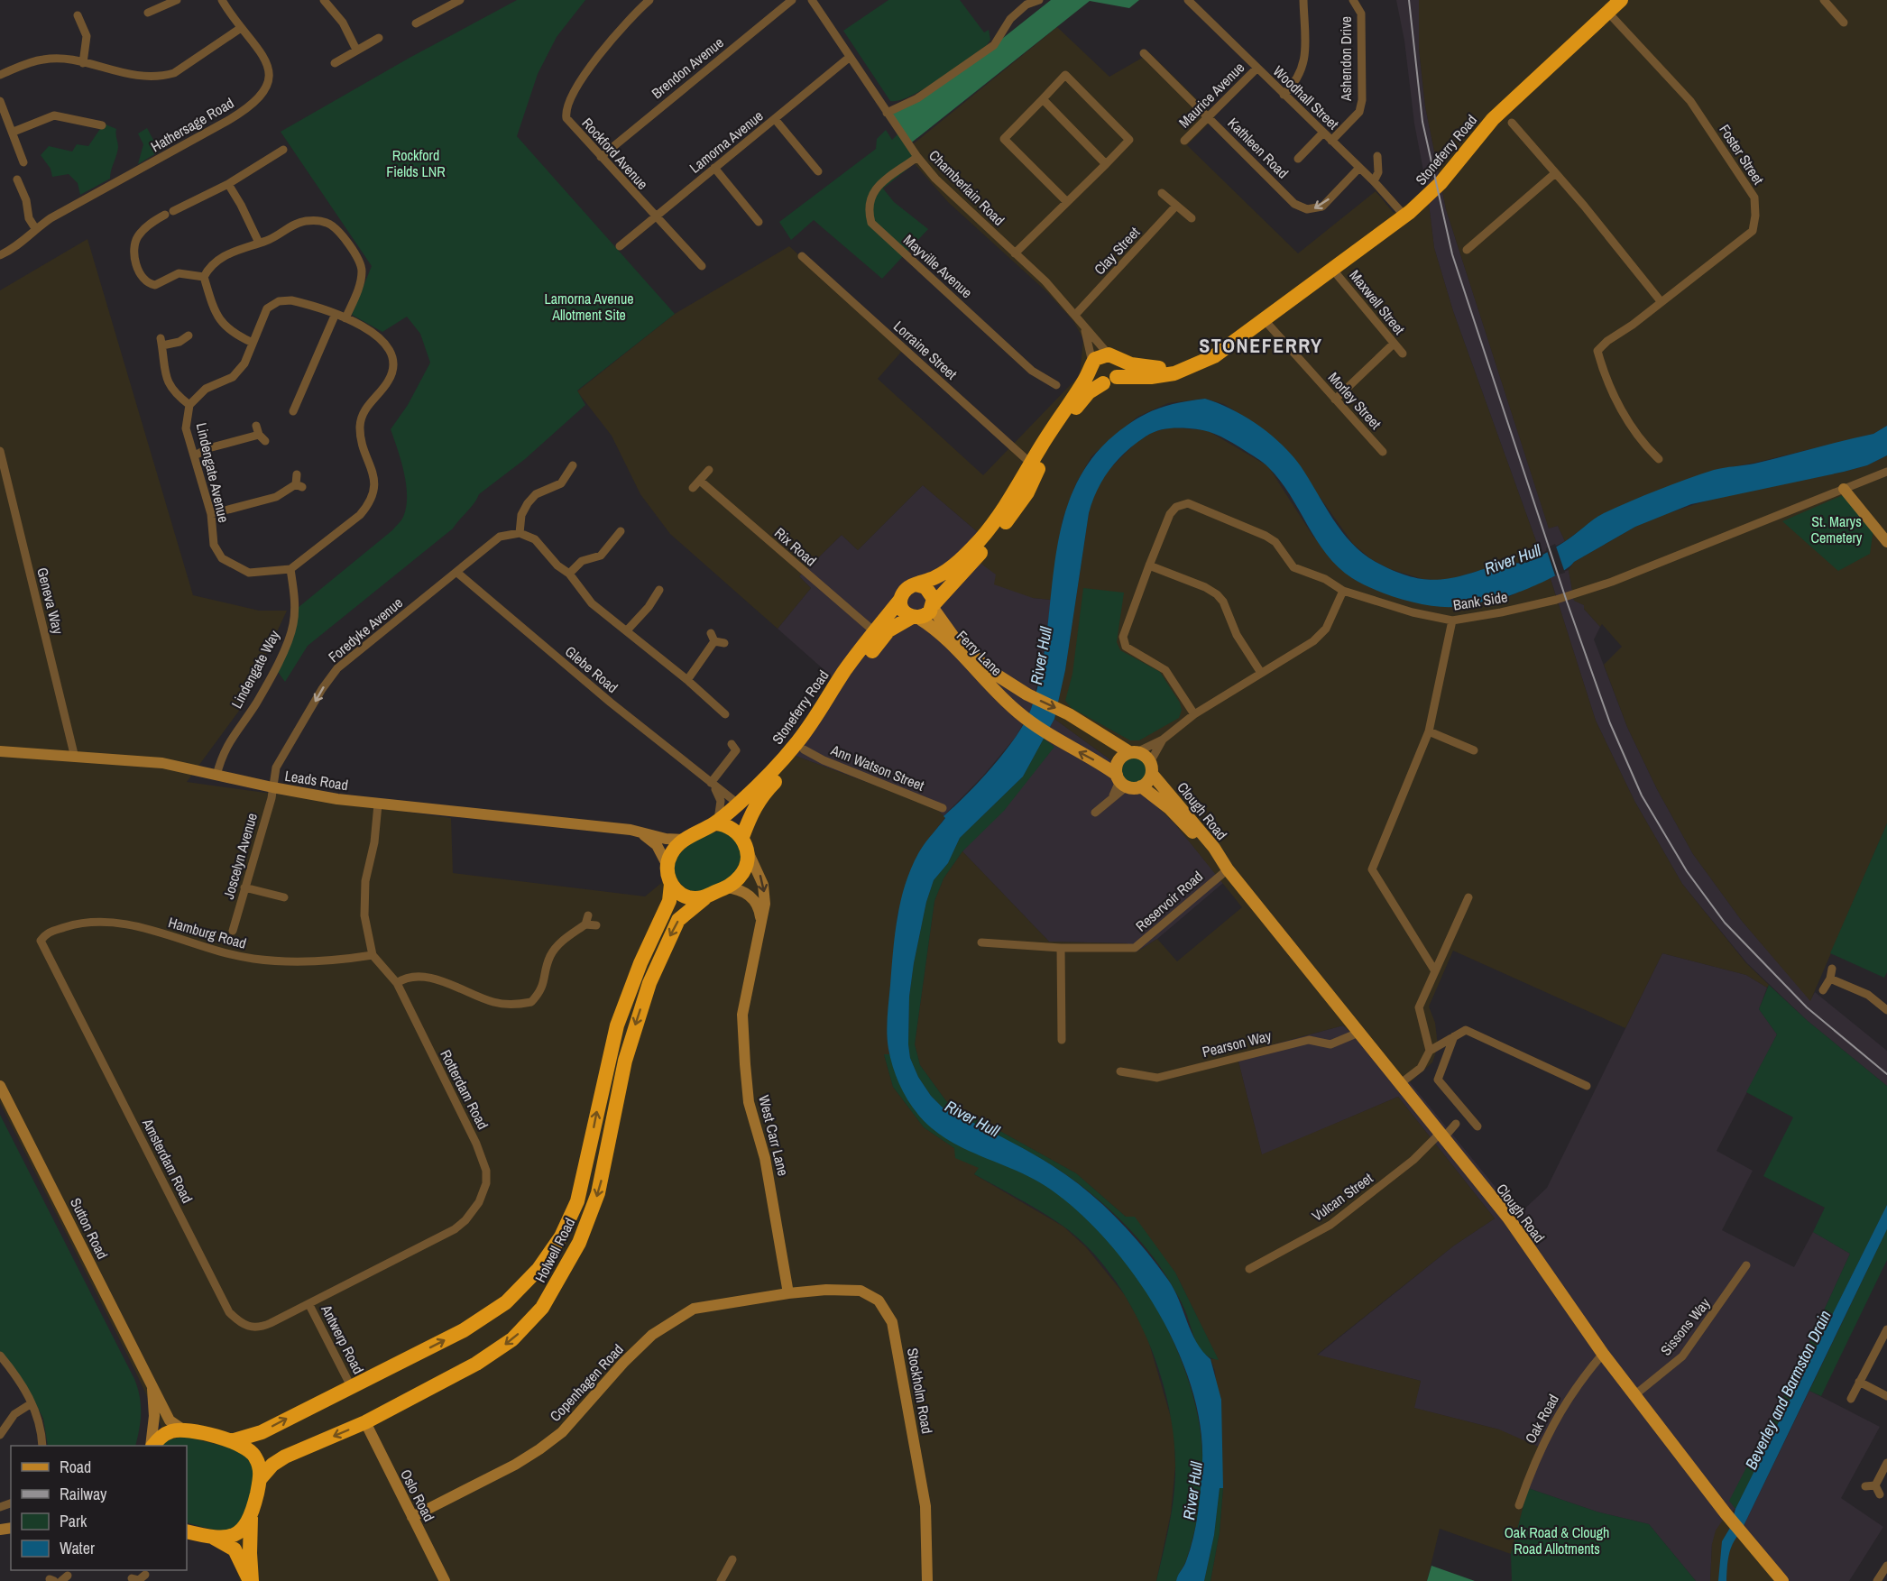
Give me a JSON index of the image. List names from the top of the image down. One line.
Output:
{"streets":{"highway":["Stoneferry Road","Holwell Road"],"main road":["Ferry Lane","Clough Road"],"street":["Ashendon Drive","Brendon Avenue","Maurice Avenue","Woodhall Street","Hathersage Road","Lamorna Avenue","Kathleen Road","Rockford Avenue","Foster Street","Chamberlain Road","Clay Street","Mayville Avenue","Maxwell Street","Lorraine Street","Morley Street","Lindengate Avenue","Rix Road","Geneva Way","Bank Side","Foredyke Avenue","Lindengate Way","Glebe Road","Ann Watson Street","Leads Road","Joscelyn Avenue","Reservoir Road","Hamburg Road","Pearson Way","Rotterdam Road","West Carr Lane","Amsterdam Road","Vulcan Street","Sutton Road","Sissons Way","Antwerp Road","Copenhagen Road","Stockholm Road","Oak Road","Oslo Road"]},"crossings":[["Ashendon Drive","Woodhall Street"],["Brendon Avenue","Rockford Avenue"],["Maurice Avenue","Woodhall Street"],["Maurice Avenue","Kathleen Road"],["Woodhall Street","Kathleen Road"],["Woodhall Street","Stoneferry Road"],["Lamorna Avenue","Rockford Avenue"],["Lamorna Avenue","Chamberlain Road"],["Stoneferry Road","Foster Street"],["Stoneferry Road","Chamberlain Road"],["Stoneferry Road","Maxwell Street"],["Stoneferry Road","Morley Street"],["Stoneferry Road","Rix Road"],["Stoneferry Road","Ferry Lane"],["Stoneferry Road","Glebe Road"],["Stoneferry Road","Ann Watson Street"],["Stoneferry Road","Leads Road"],["Stoneferry Road","West Carr Lane"],["Stoneferry Road","Holwell Road"],["Chamberlain Road","Clay Street"],["Chamberlain Road","Mayville Avenue"],["Lindengate Avenue","Lindengate Way"],["Geneva Way","Leads Road"],["Foredyke Avenue","Glebe Road"],["Foredyke Avenue","Leads Road"],["Foredyke Avenue","Joscelyn Avenue"],["Ferry Lane","Clough Road"],["Lindengate Way","Leads Road"],["Leads Road","Joscelyn Avenue"],["Leads Road","Rotterdam Road"],["Leads Road","West Carr Lane"],["Leads Road","Holwell Road"],["Clough Road","Reservoir Road"],["Clough Road","Pearson Way"],["Clough Road","Vulcan Street"],["Clough Road","Sissons Way"],["Clough Road","Oak Road"],["Hamburg Road","Rotterdam Road"],["Hamburg Road","Amsterdam Road"],["Rotterdam Road","Amsterdam Road"],["Rotterdam Road","Antwerp Road"],["West Carr Lane","Holwell Road"],["West Carr Lane","Copenhagen Road"],["West Carr Lane","Stockholm Road"],["Amsterdam Road","Antwerp Road"],["Holwell Road","Antwerp Road"],["Holwell Road","Oslo Road"],["Copenhagen Road","Stockholm Road"],["Copenhagen Road","Oslo Road"]],"one_way":["Foredyke Avenue"],"districts":["STONEFERRY"],"water":["River Hull","Beverley and Barmston Drain"],"parks":["Rockford Fields LNR","Lamorna Avenue Allotment Site","St. Marys Cemetery","Oak Road & Clough Road Allotments"],"legend":["Road","Railway","Park","Water"]}
